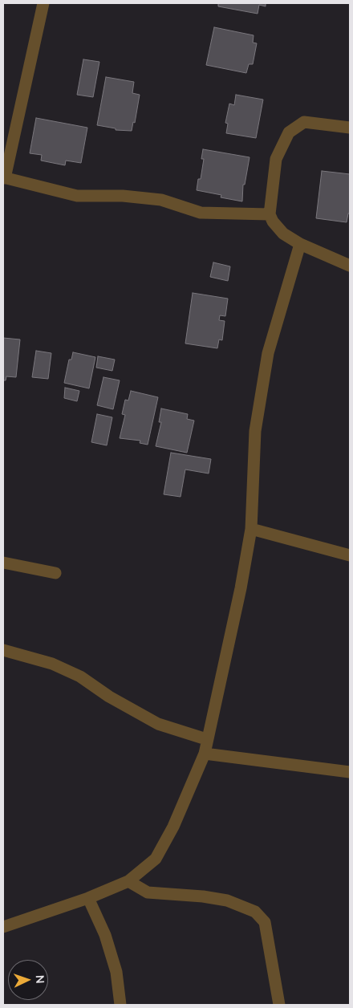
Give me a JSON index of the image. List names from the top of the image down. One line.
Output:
{"north":"right"}
